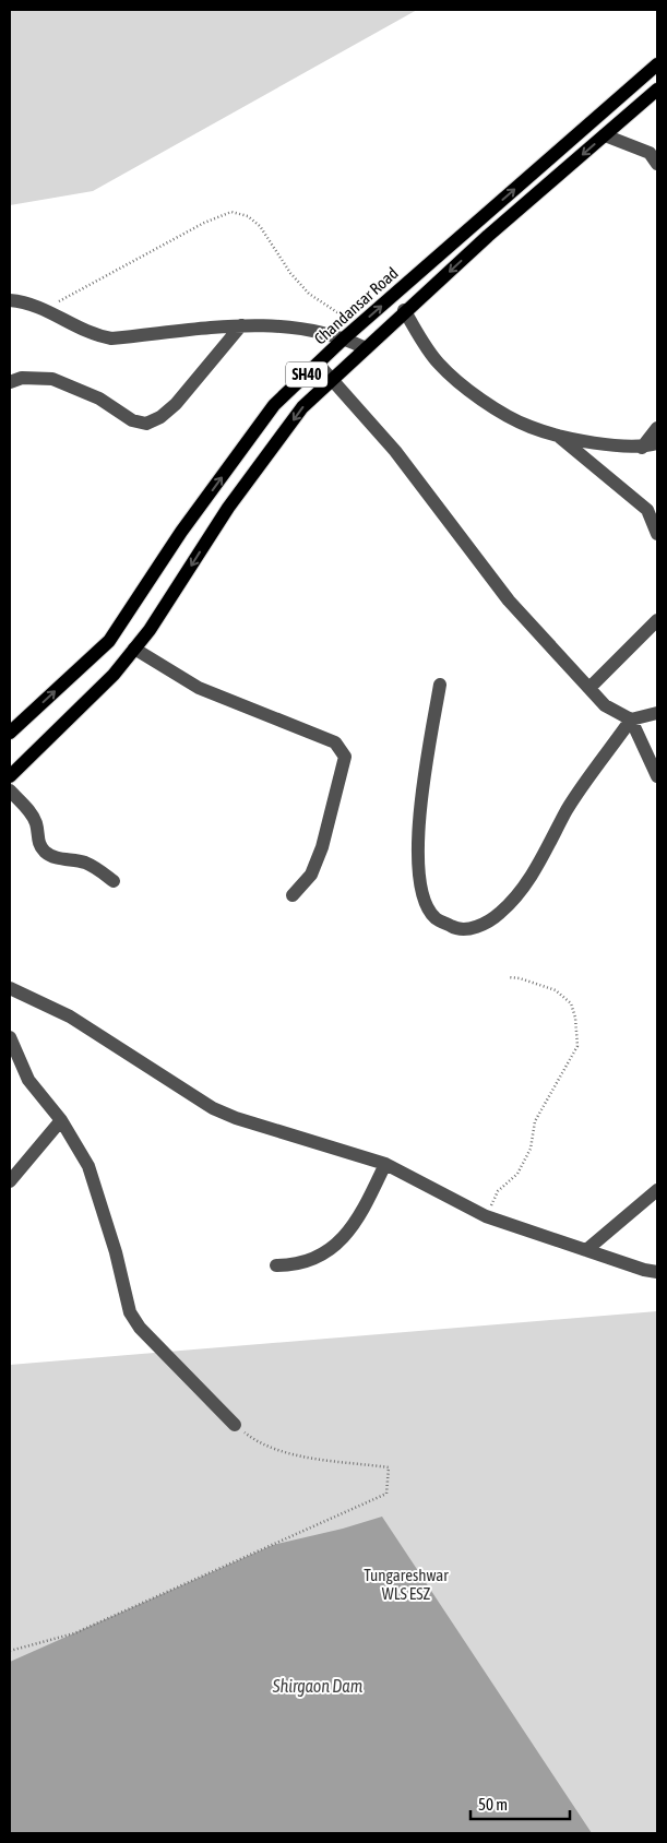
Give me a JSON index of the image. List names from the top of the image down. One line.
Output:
{"streets":{"main road":["Chandansar Road","SH40"]},"water":["Shirgaon Dam"],"parks":["Tungareshwar WLS ESZ"],"scale_bar":"50 m"}
